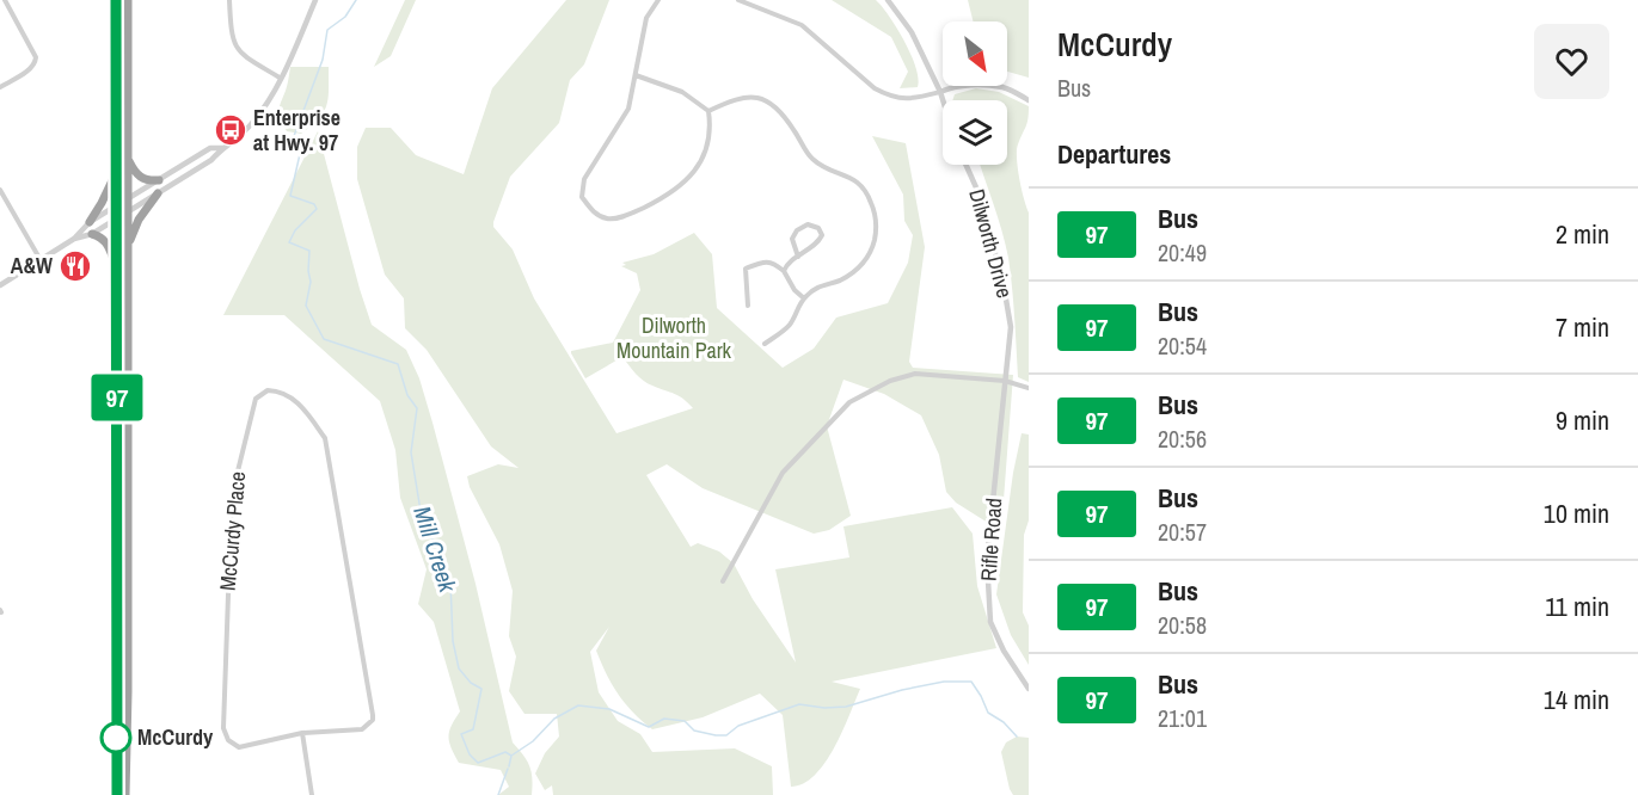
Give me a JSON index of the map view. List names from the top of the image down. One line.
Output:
{"streets":{"street":["Dilworth Drive","McCurdy Place","Rifle Road"]},"crossings":[["Dilworth Drive","Rifle Road"]],"water":["Mill Creek"],"parks":["Dilworth Mountain Park"],"places":{"bus stop":["Enterprise at Hwy. 97"],"restaurant":["A&W"],"other":["McCurdy"]},"lines":["bus line 97"],"north":"bottom right","page":{"on_map":"97","heading":[["McCurdy","Bus"],"Departures"],"list":[{"mark":"97","name":"Bus","note":"20:49","value":"2 min"},{"mark":"97","name":"Bus","note":"20:54","value":"7 min"},{"mark":"97","name":"Bus","note":"20:56","value":"9 min"},{"mark":"97","name":"Bus","note":"20:57","value":"10 min"},{"mark":"97","name":"Bus","note":"20:58","value":"11 min"},{"mark":"97","name":"Bus","note":"21:01","value":"14 min"}]}}
